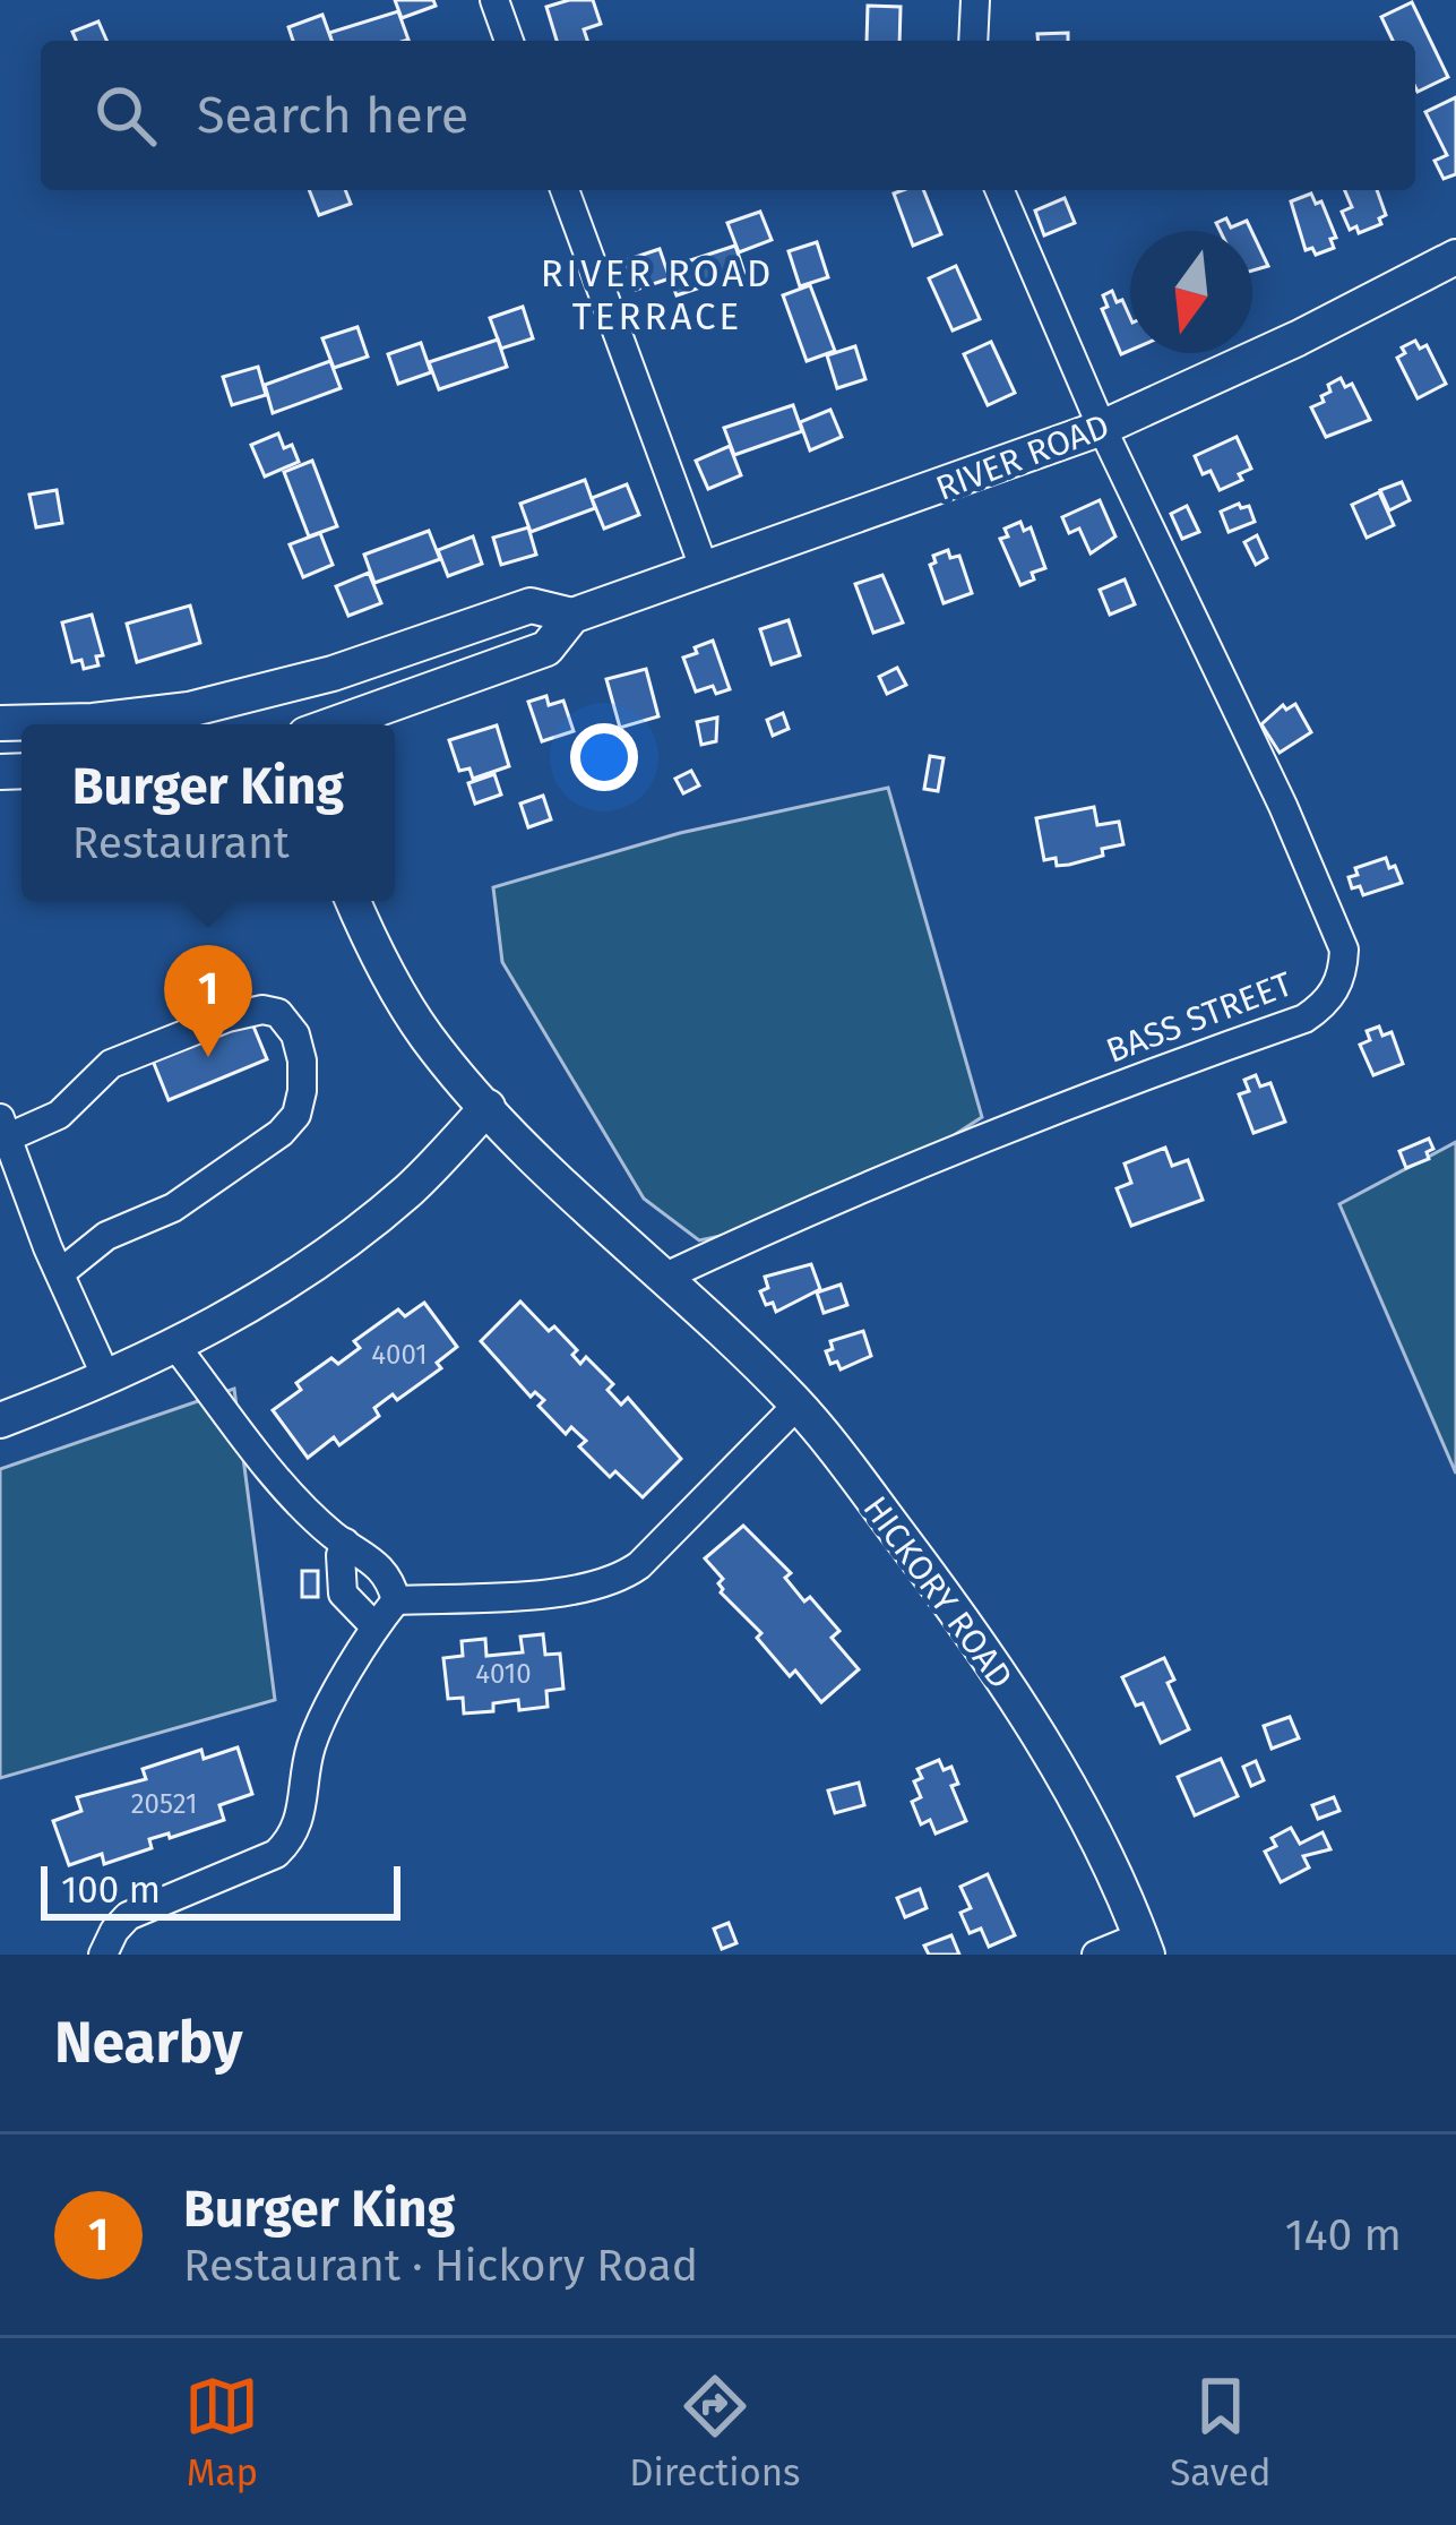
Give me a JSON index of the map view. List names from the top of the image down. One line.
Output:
{"streets":{"main road":["RIVER ROAD","HICKORY ROAD"],"street":["BASS STREET"]},"crossings":[["RIVER ROAD","BASS STREET"],["BASS STREET","HICKORY ROAD"]],"districts":["RIVER ROAD TERRACE"],"house_numbers":["4001","4010","20521"],"scale_bar":"100 m","north":"bottom","page":{"search":"Search here","popup":["Burger King","Restaurant"],"pins":"1","scale":"100 m","heading":"Nearby","list":[{"mark":"1","name":"Burger King","note":"Restaurant · Hickory Road","value":"140 m"}],"nav":["Map","Directions","Saved"]}}
